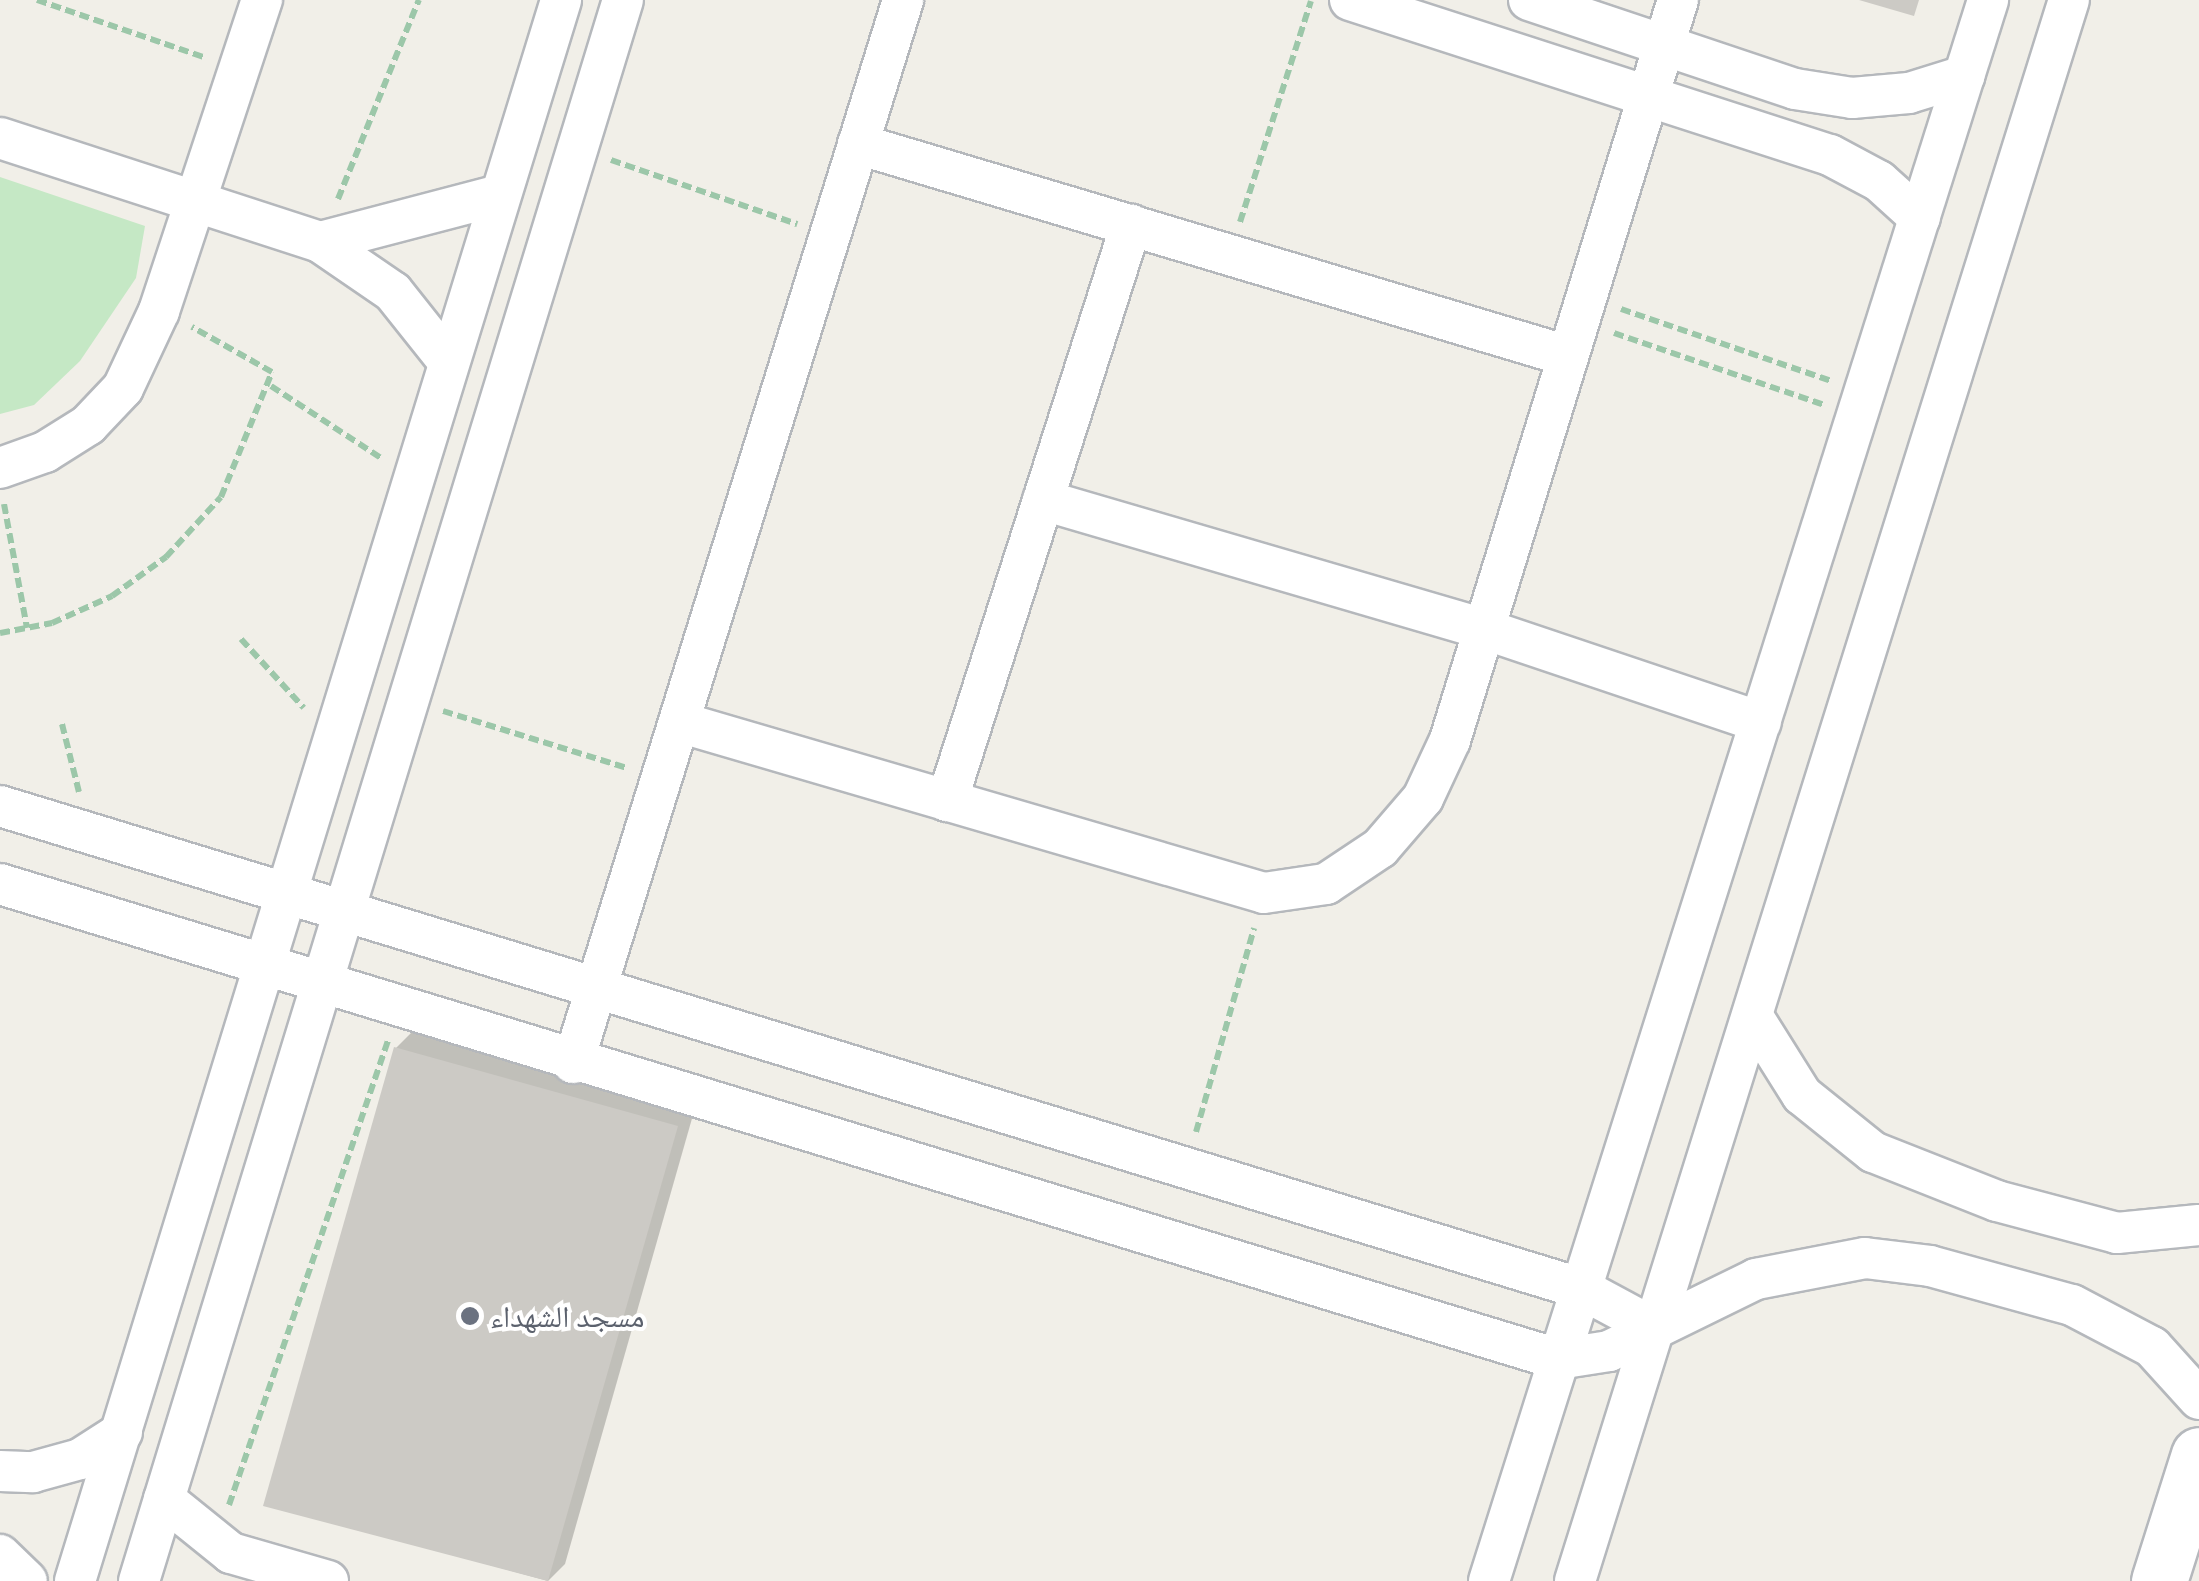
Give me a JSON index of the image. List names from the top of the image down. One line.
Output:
{"places":["مسجد الشهداء"]}
